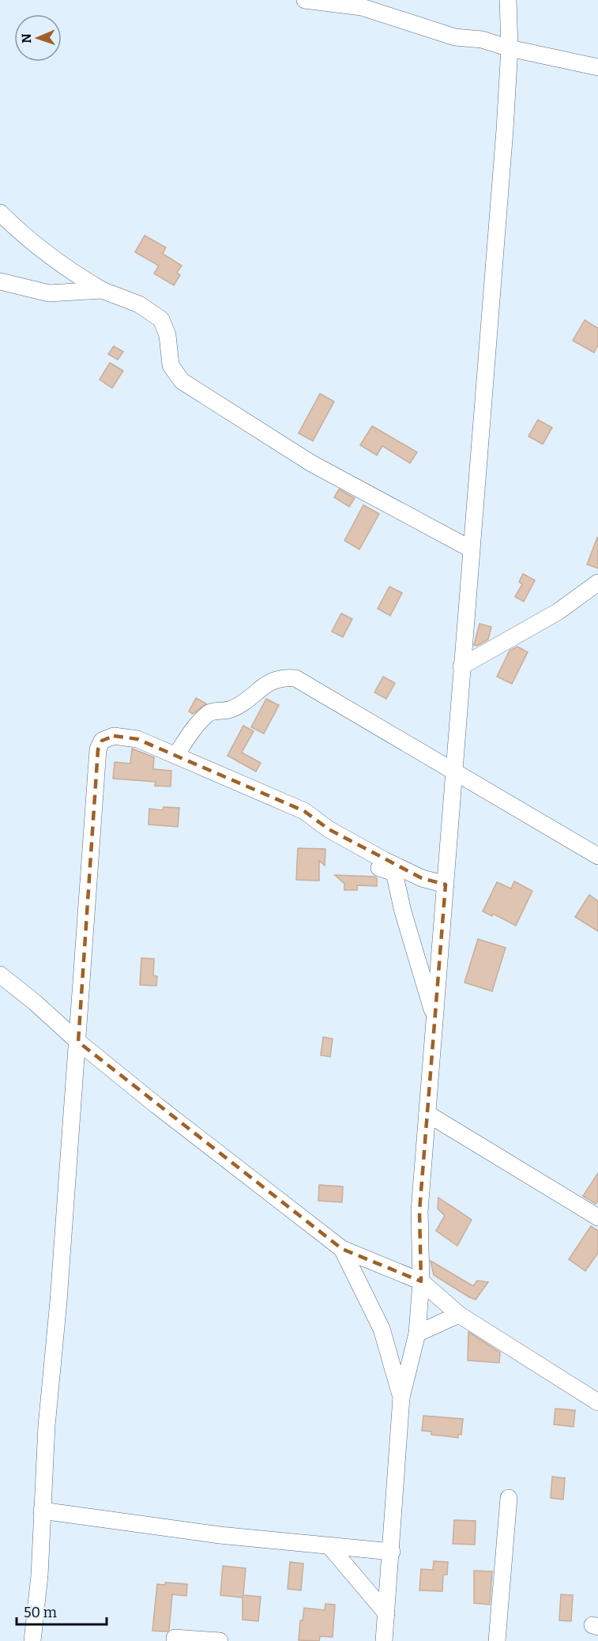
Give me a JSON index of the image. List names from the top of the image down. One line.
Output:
{"scale_bar":"50 m","north":"left"}
